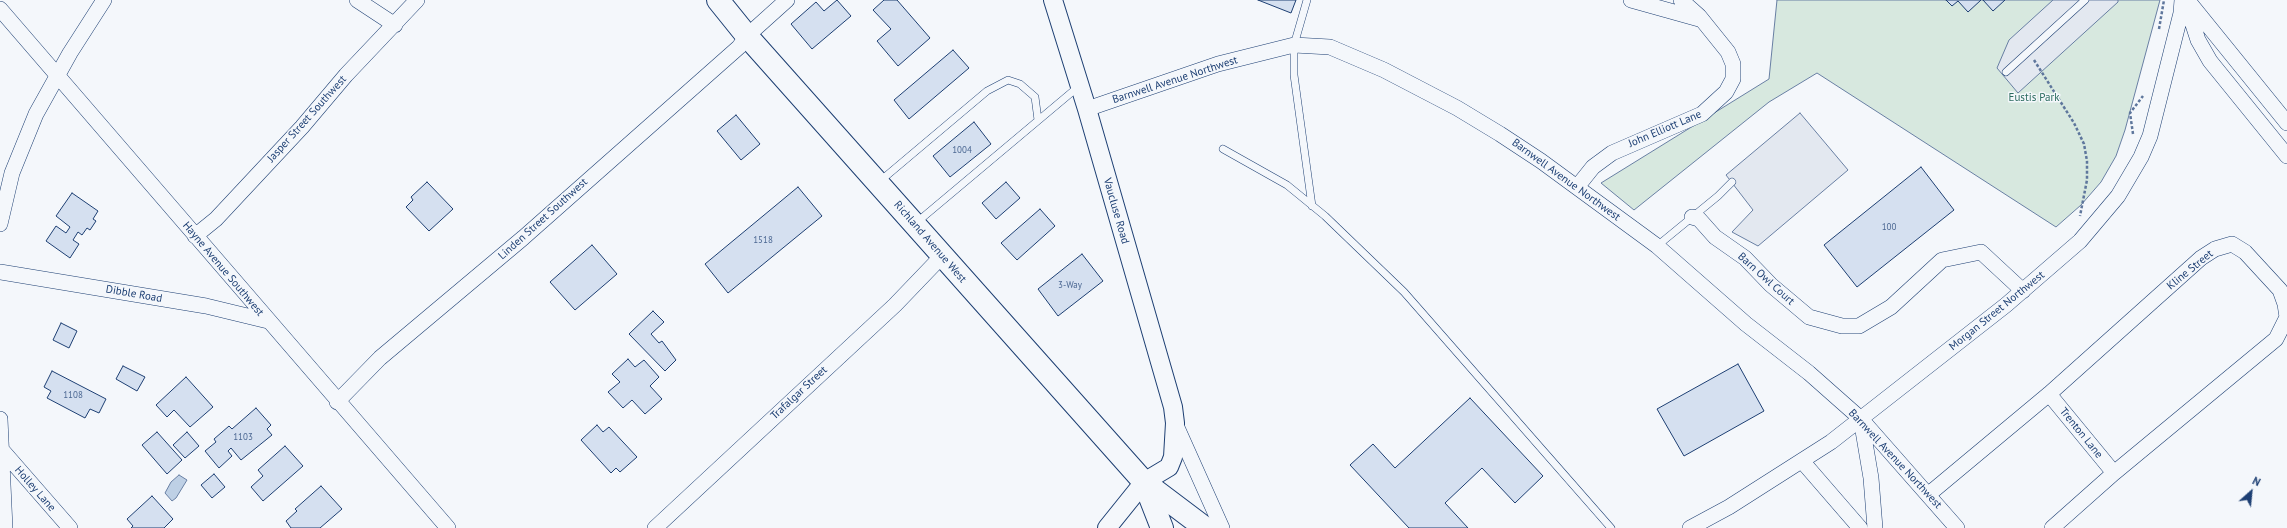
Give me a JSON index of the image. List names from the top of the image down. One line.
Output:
{"streets":{"main road":["Richland Avenue West"],"street":["Barnwell Avenue Northwest","Jasper Street Southwest","John Elliott Lane","Vaucluse Road","Linden Street Southwest","Hayne Avenue Southwest","Kline Street","Barn Owl Court","Dibble Road","Morgan Street Northwest","Trafalgar Street","Trenton Lane","Holley Lane"]},"crossings":[["Barnwell Avenue Northwest","John Elliott Lane"],["Barnwell Avenue Northwest","Vaucluse Road"],["Barnwell Avenue Northwest","Kline Street"],["Barnwell Avenue Northwest","Morgan Street Northwest"],["Jasper Street Southwest","Hayne Avenue Southwest"],["Vaucluse Road","Richland Avenue West"],["Linden Street Southwest","Richland Avenue West"],["Linden Street Southwest","Hayne Avenue Southwest"],["Richland Avenue West","Trafalgar Street"],["Hayne Avenue Southwest","Dibble Road"],["Kline Street","Trenton Lane"],["Barn Owl Court","Morgan Street Northwest"]],"parks":["Eustis Park"],"house_numbers":["1004","100","1518","3-Way","1108","1103"],"north":"top right"}
